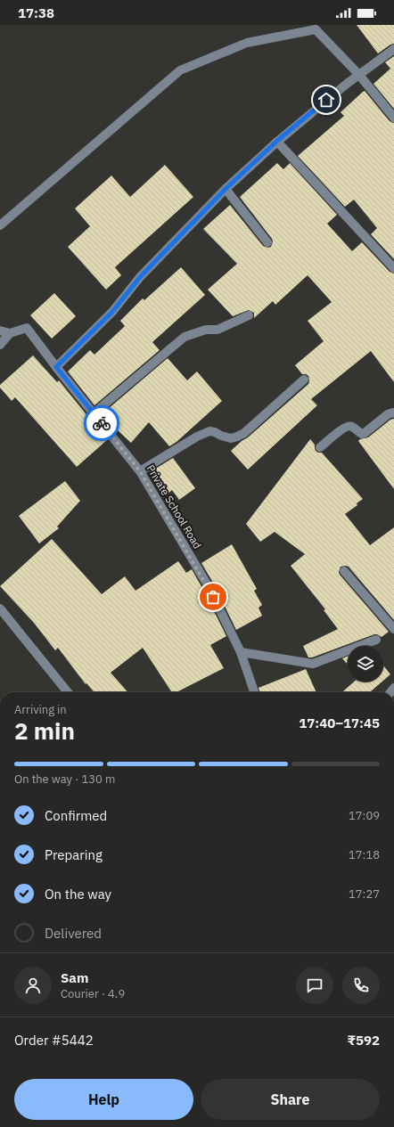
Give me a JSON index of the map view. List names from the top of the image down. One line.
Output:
{"streets":{"street":["Private School Road"]},"page":{"status":"17:38","heading":["2 min","Arriving in","17:40–17:45"],"panel":["Sam","Courier · 4.9","Order #5442","₹592"],"bar":"On the way · 130 m","list":[["Confirmed","17:09"],["Preparing","17:18"],["On the way","17:27"],"Delivered"],"buttons":["Help","Share"]}}
